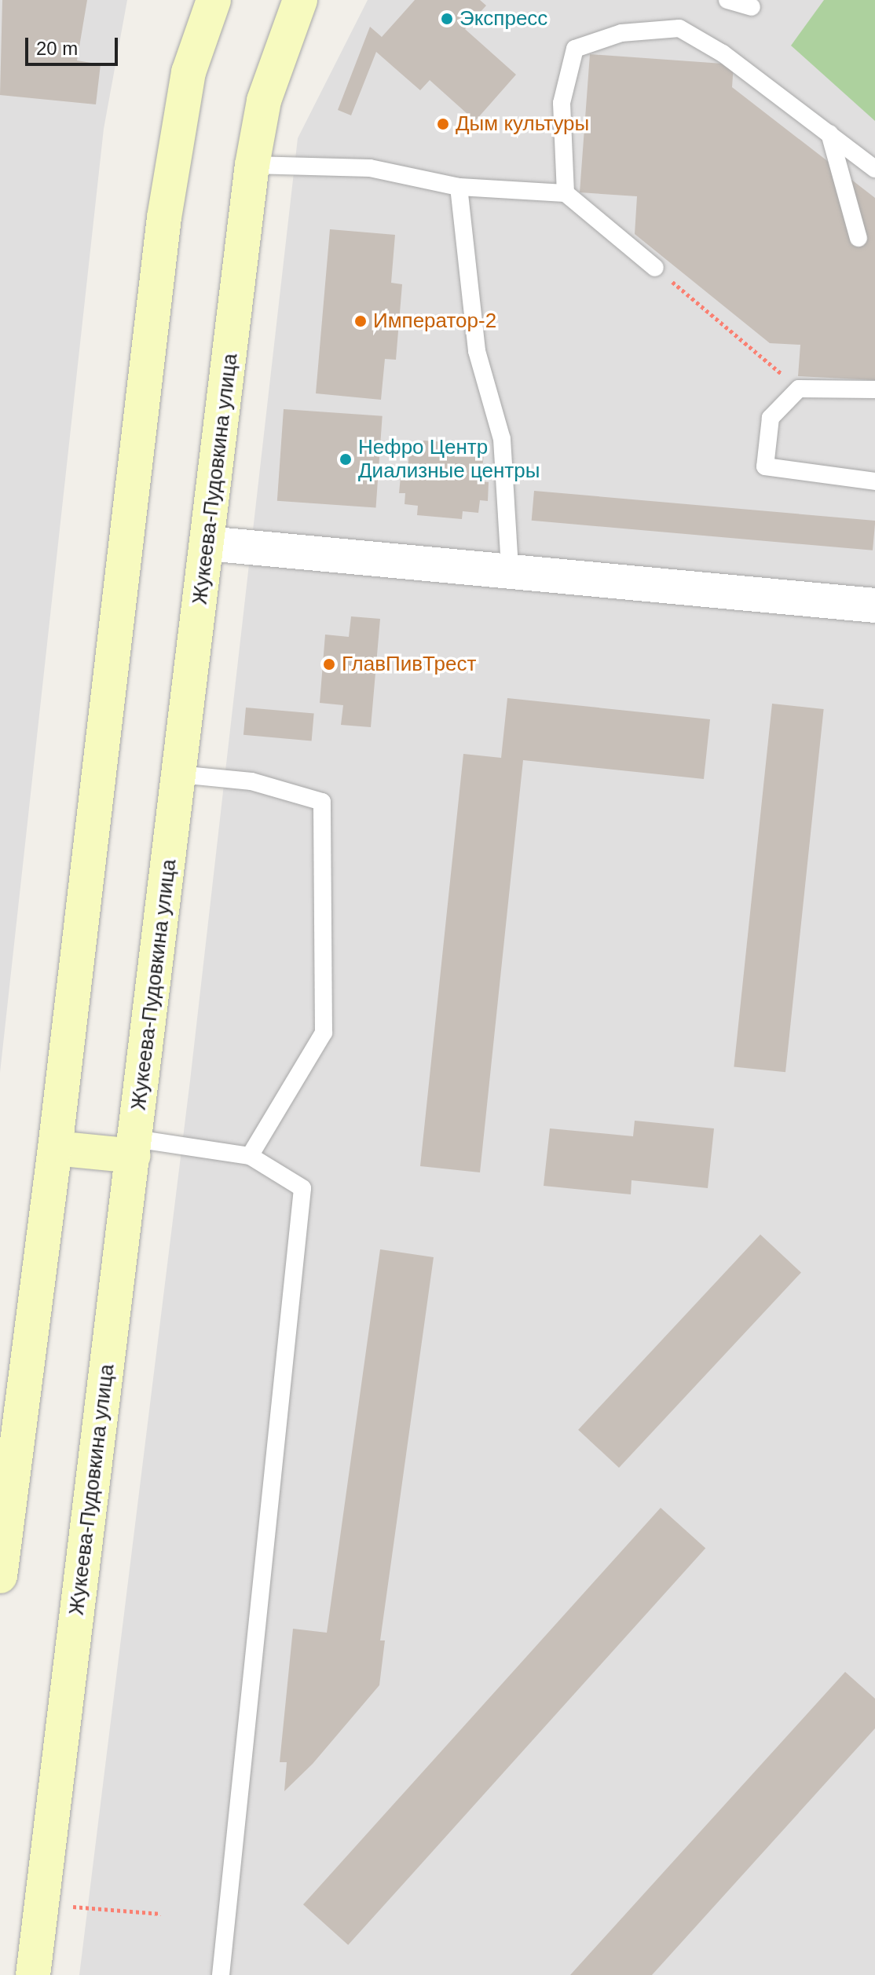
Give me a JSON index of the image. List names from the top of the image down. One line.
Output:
{"streets":{"main road":["Жукеева-Пудовкина улица"]},"places":["Экспресс","Дым культуры","Император-2","Нефро Центр Диализные центры","ГлавПивТрест"],"scale_bar":"20 m"}
